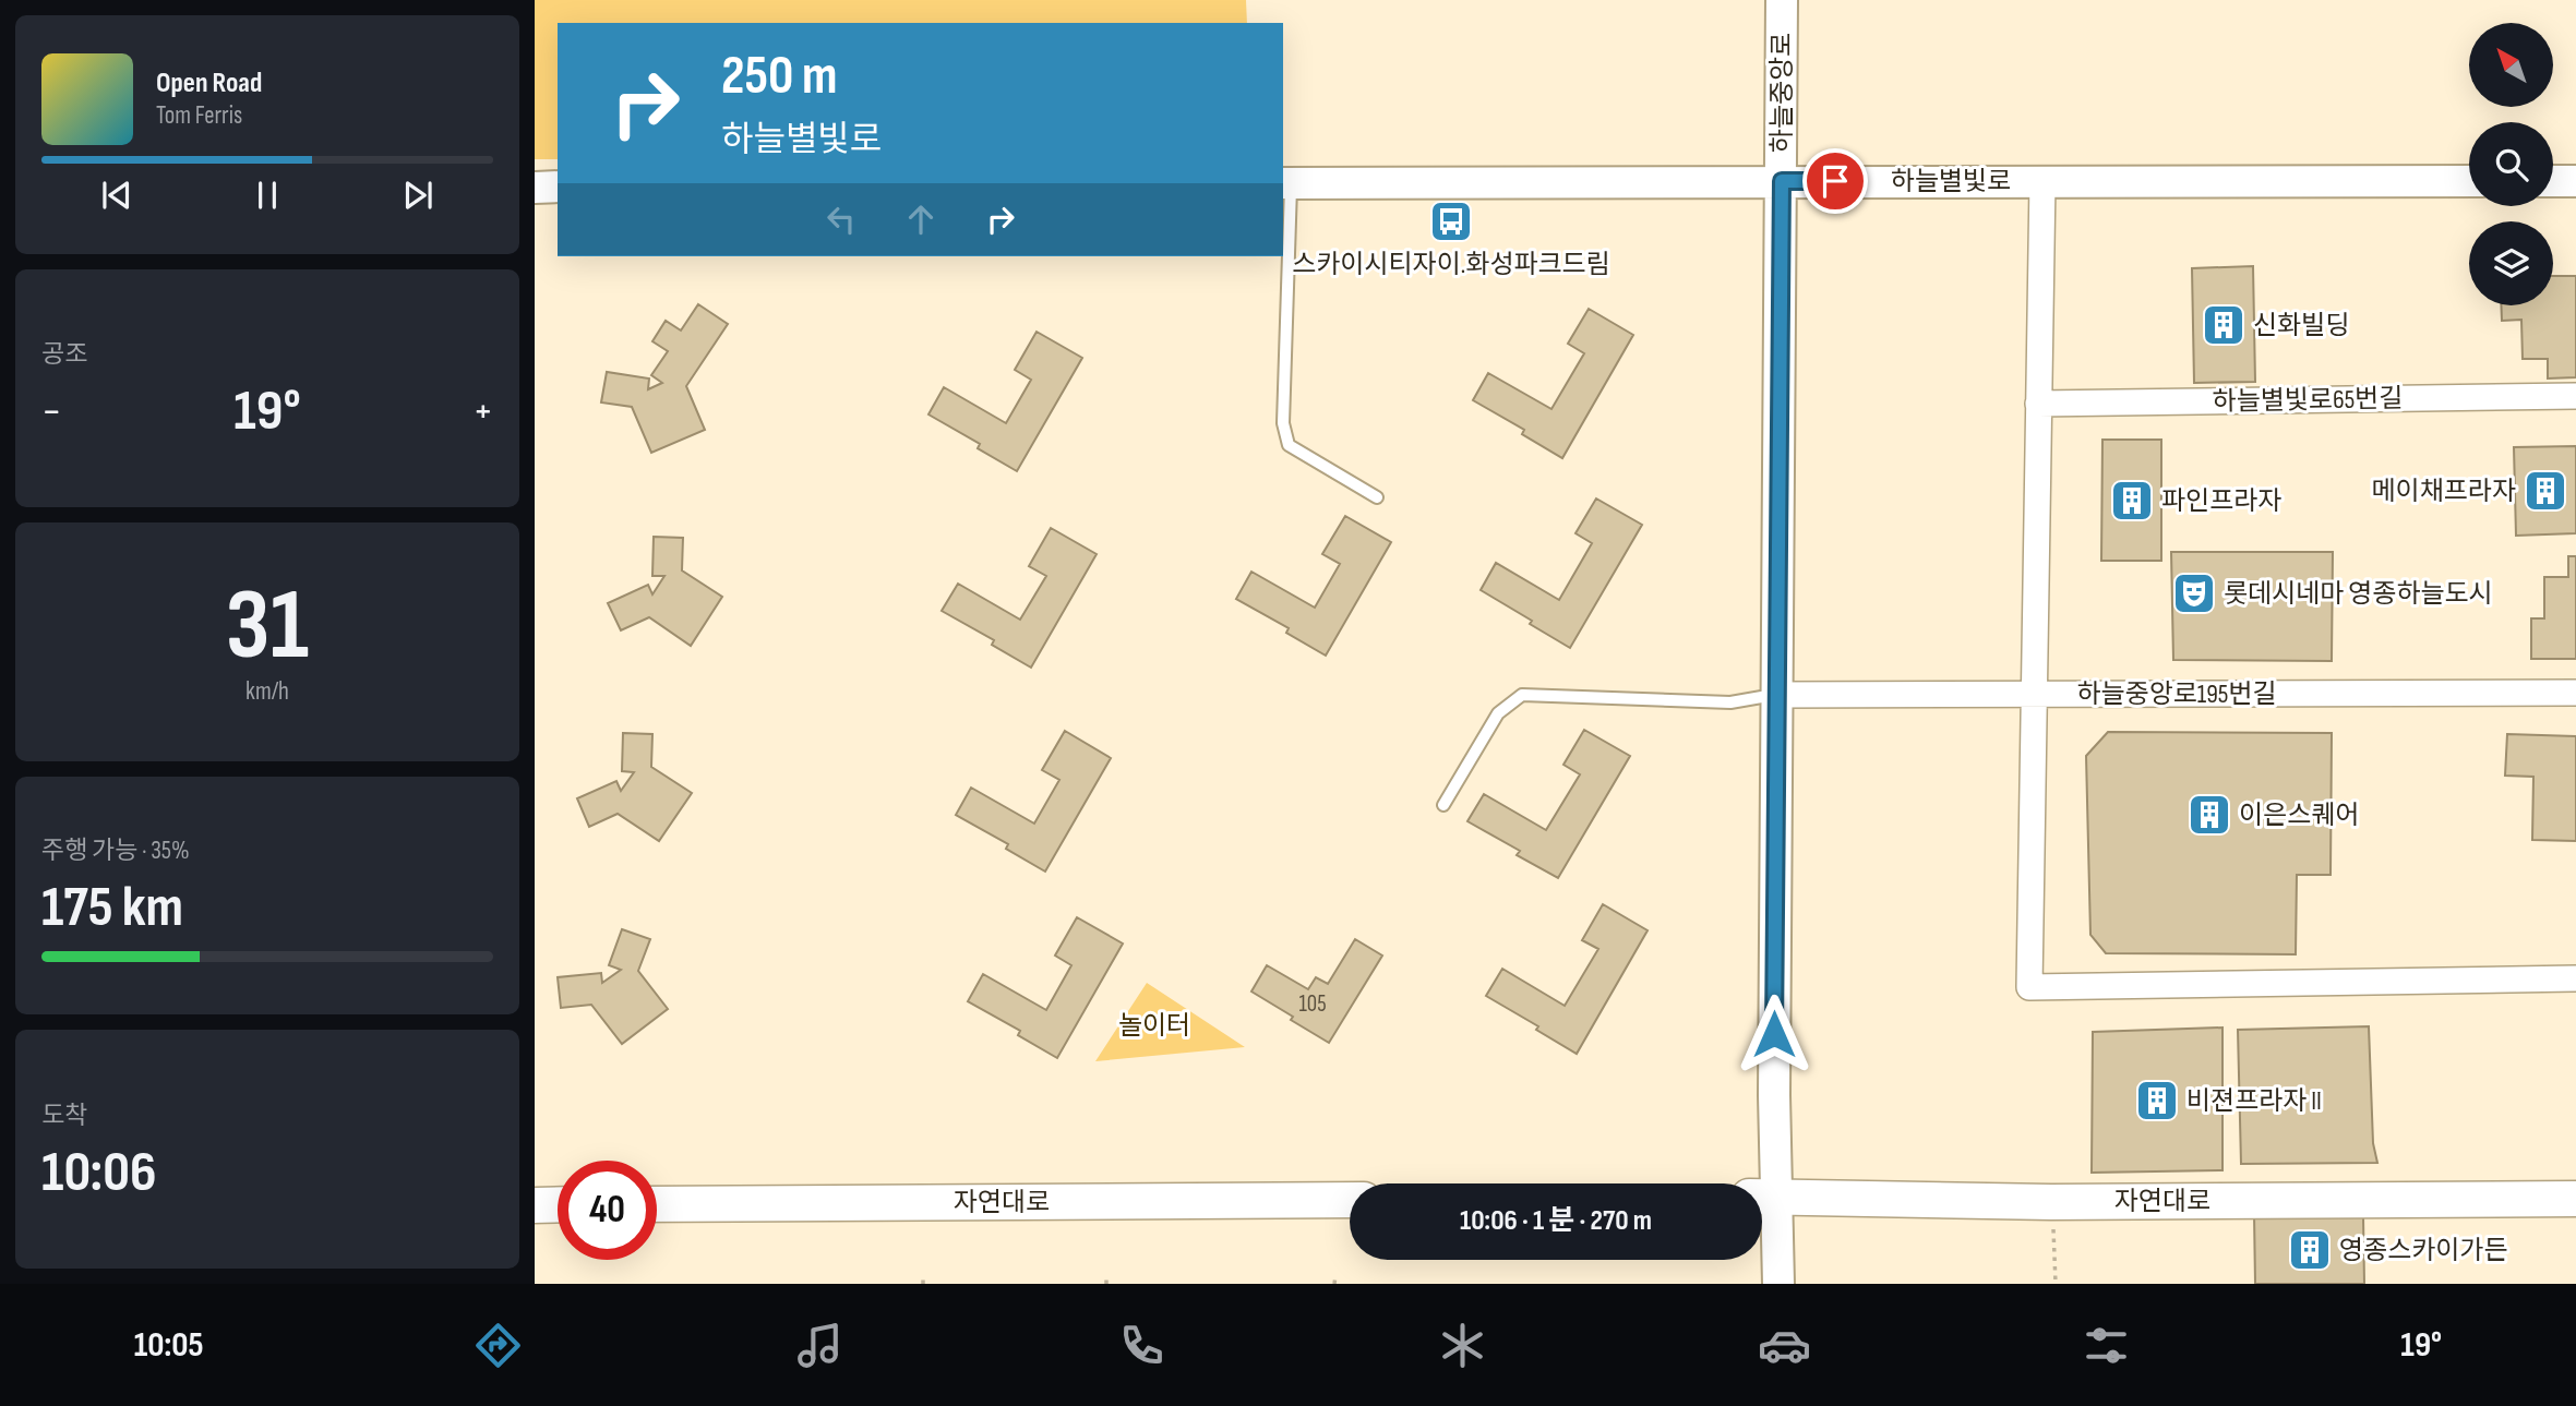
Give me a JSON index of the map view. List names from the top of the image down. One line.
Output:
{"streets":{"main road":["자연대로"],"street":["하늘중앙로","하늘별빛로","하늘별빛로65번길","하늘중앙로195번길"]},"crossings":[["하늘중앙로","하늘별빛로"],["하늘중앙로","하늘중앙로195번길"],["하늘중앙로","자연대로"]],"parks":["놀이터"],"places":{"bus stop":["스카이시티자이.화성파크드림"],"building":["신화빌딩","메이채프라자","파인프라자","이은스퀘어","비젼프라자 II","영종스카이가든"],"theatre":["롯데시네마 영종하늘도시"]},"house_numbers":["105"],"north":"top left","page":{"turn":["250 m","하늘별빛로"],"song":["Open Road","Tom Ferris"],"tile":["공조",["31","km/h"],["주행 가능 · 35%","175 km"],["도착","10:06"]],"heat":["−","19°","+"],"limit":"40","trip":"10:06 · 1 분 · 270 m","tabs":["10:05","19°"]}}
